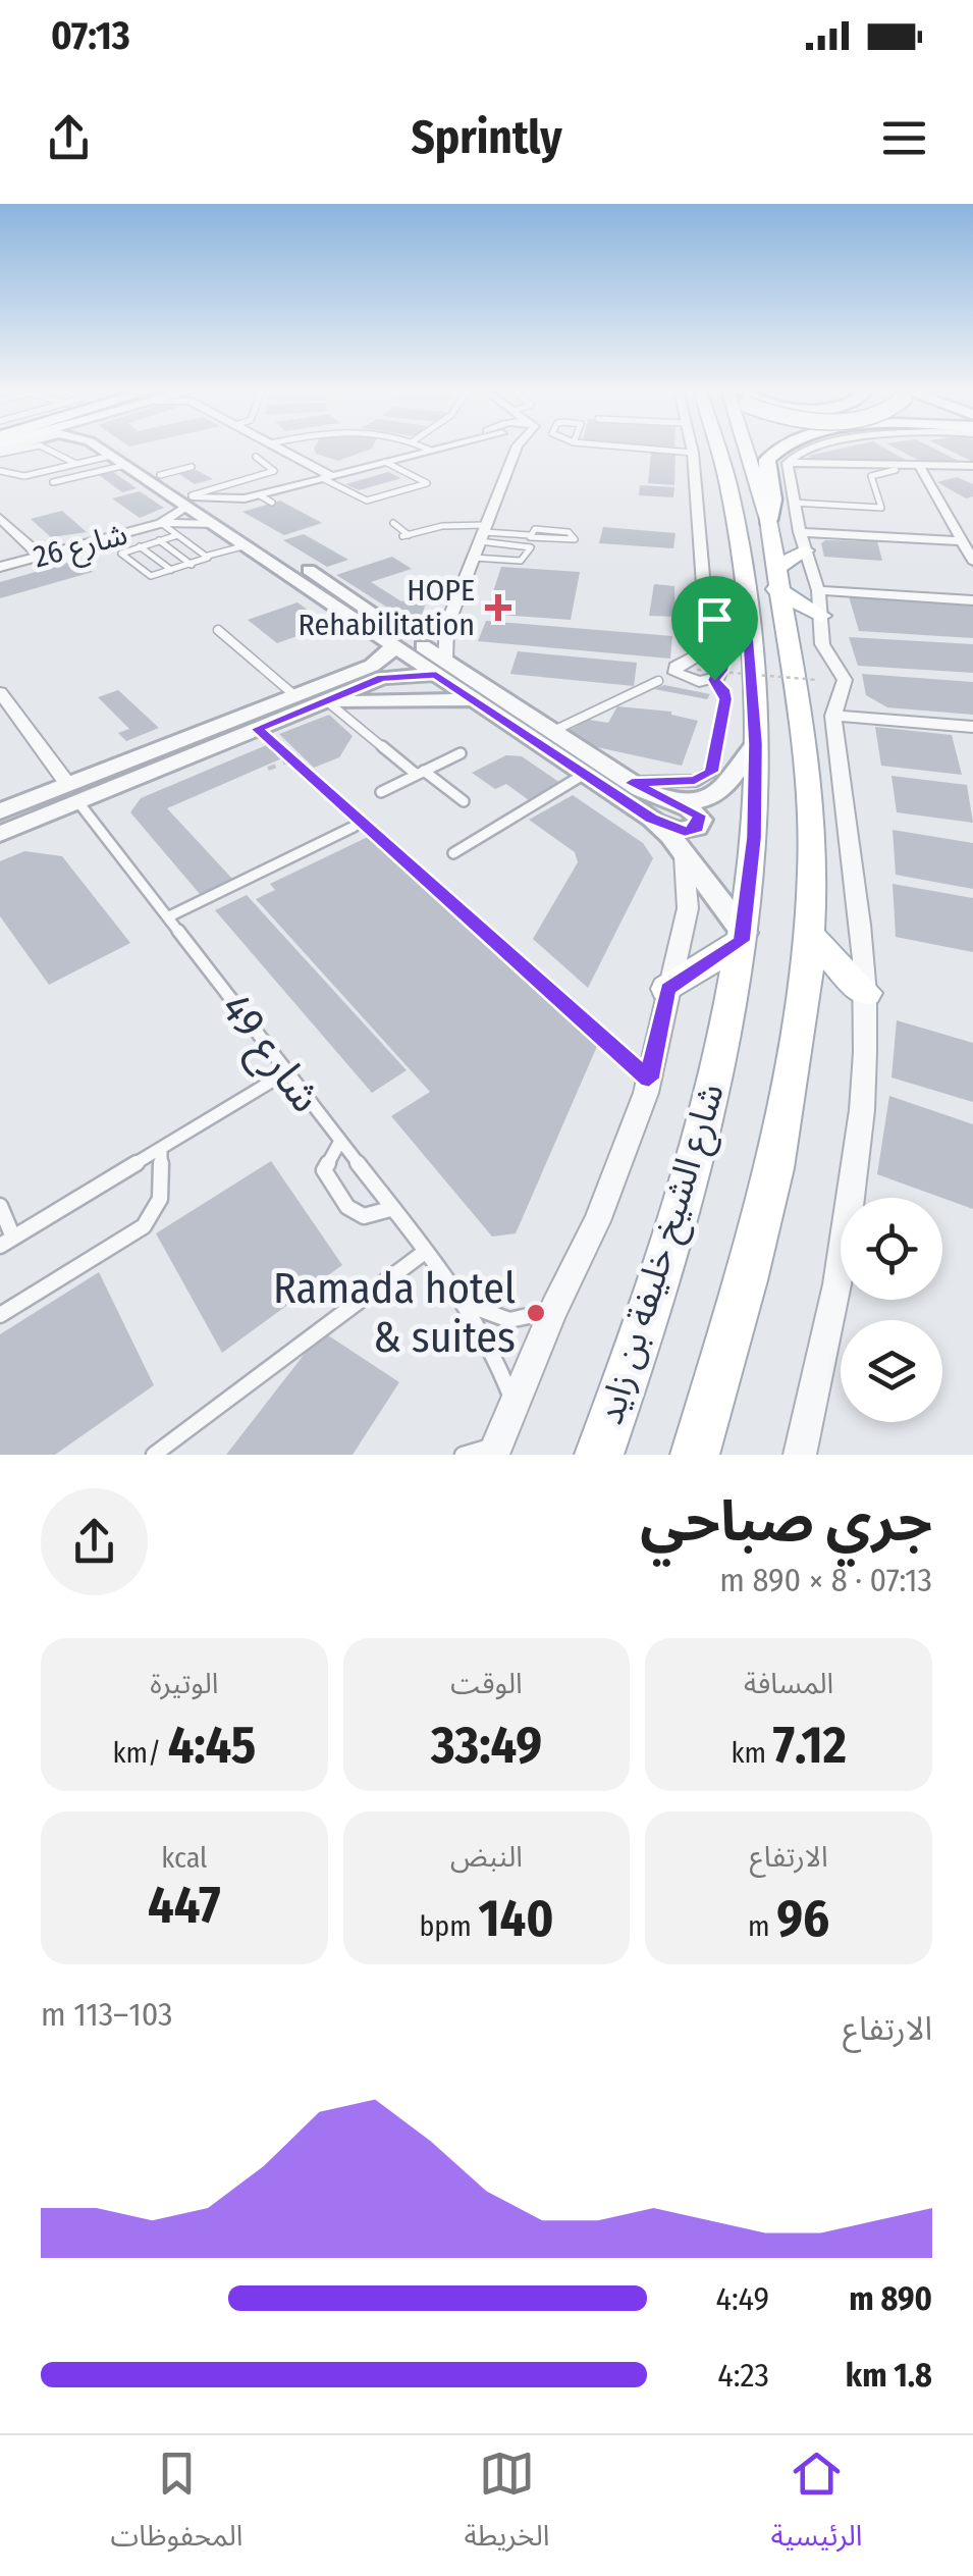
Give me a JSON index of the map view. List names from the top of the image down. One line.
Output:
{"streets":{"main road":["شارع الشيخ خليفة بن زايد"],"street":["شارع 26"],"lane":["شارع 49"]},"places":{"health":["HOPE Rehabilitation"],"other":["Ramada hotel & suites"]},"page":{"status":"07:13","header":"Sprintly","heading":["جري صباحي","07:13 · 8 × 890 m"],"stats":[["المسافة","7.12 km"],["الوقت","33:49"],["الوتيرة","4:45 /km"],["الارتفاع","96 m"],["النبض","140 bpm"],["kcal","447"]],"chart":["الارتفاع","103–113 m"],"list":[{"name":"890 m","note":"4:49"},{"name":"1.8 km","note":"4:23"}],"tabs":["الرئيسية","الخريطة","المحفوظات"]}}
